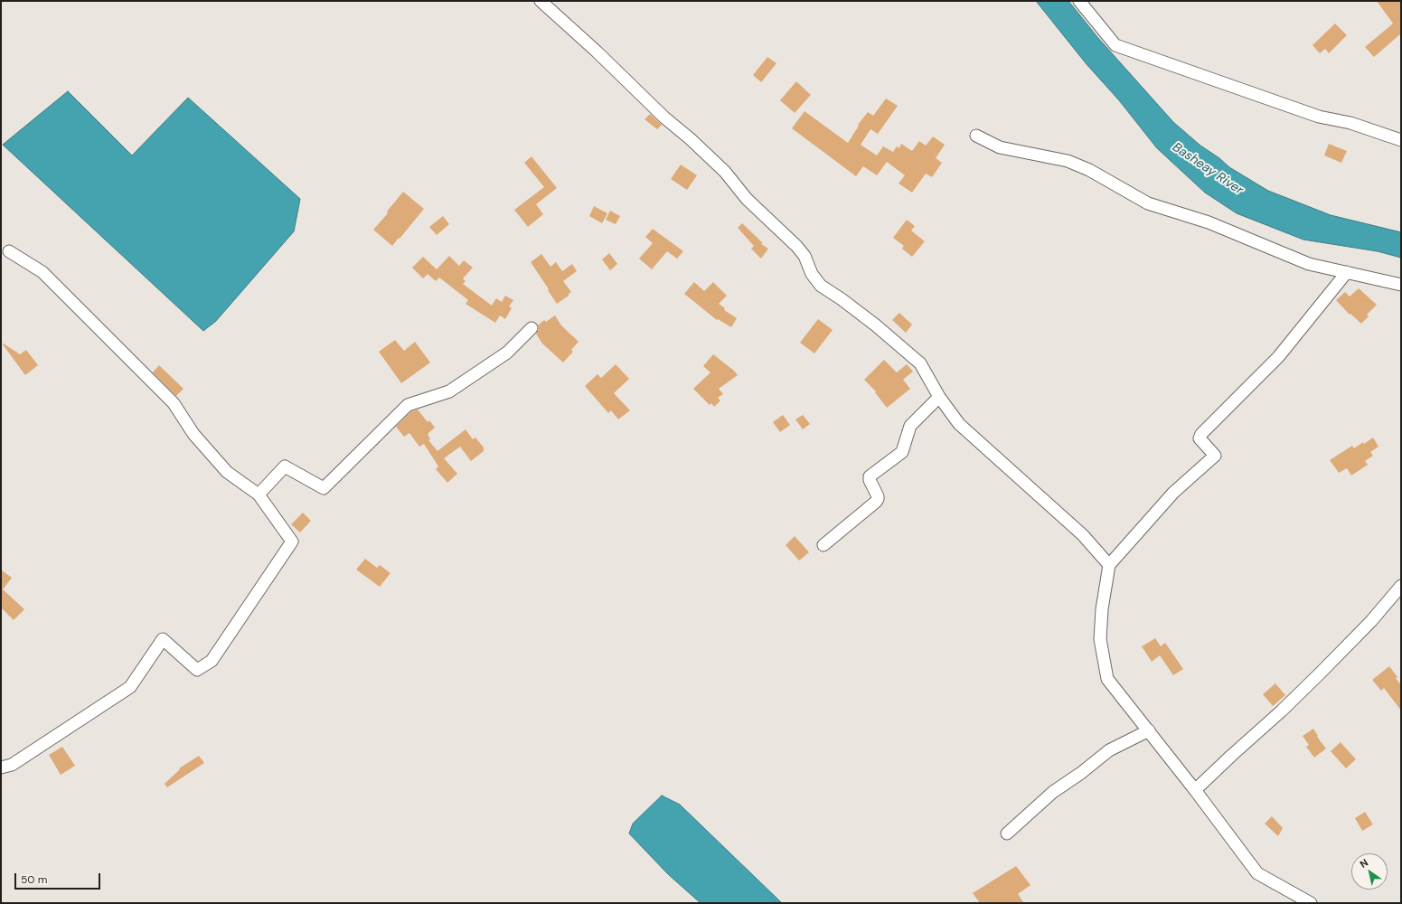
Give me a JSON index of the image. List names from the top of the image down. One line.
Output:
{"water":["Basheay River"],"scale_bar":"50 m","north":"top left"}
